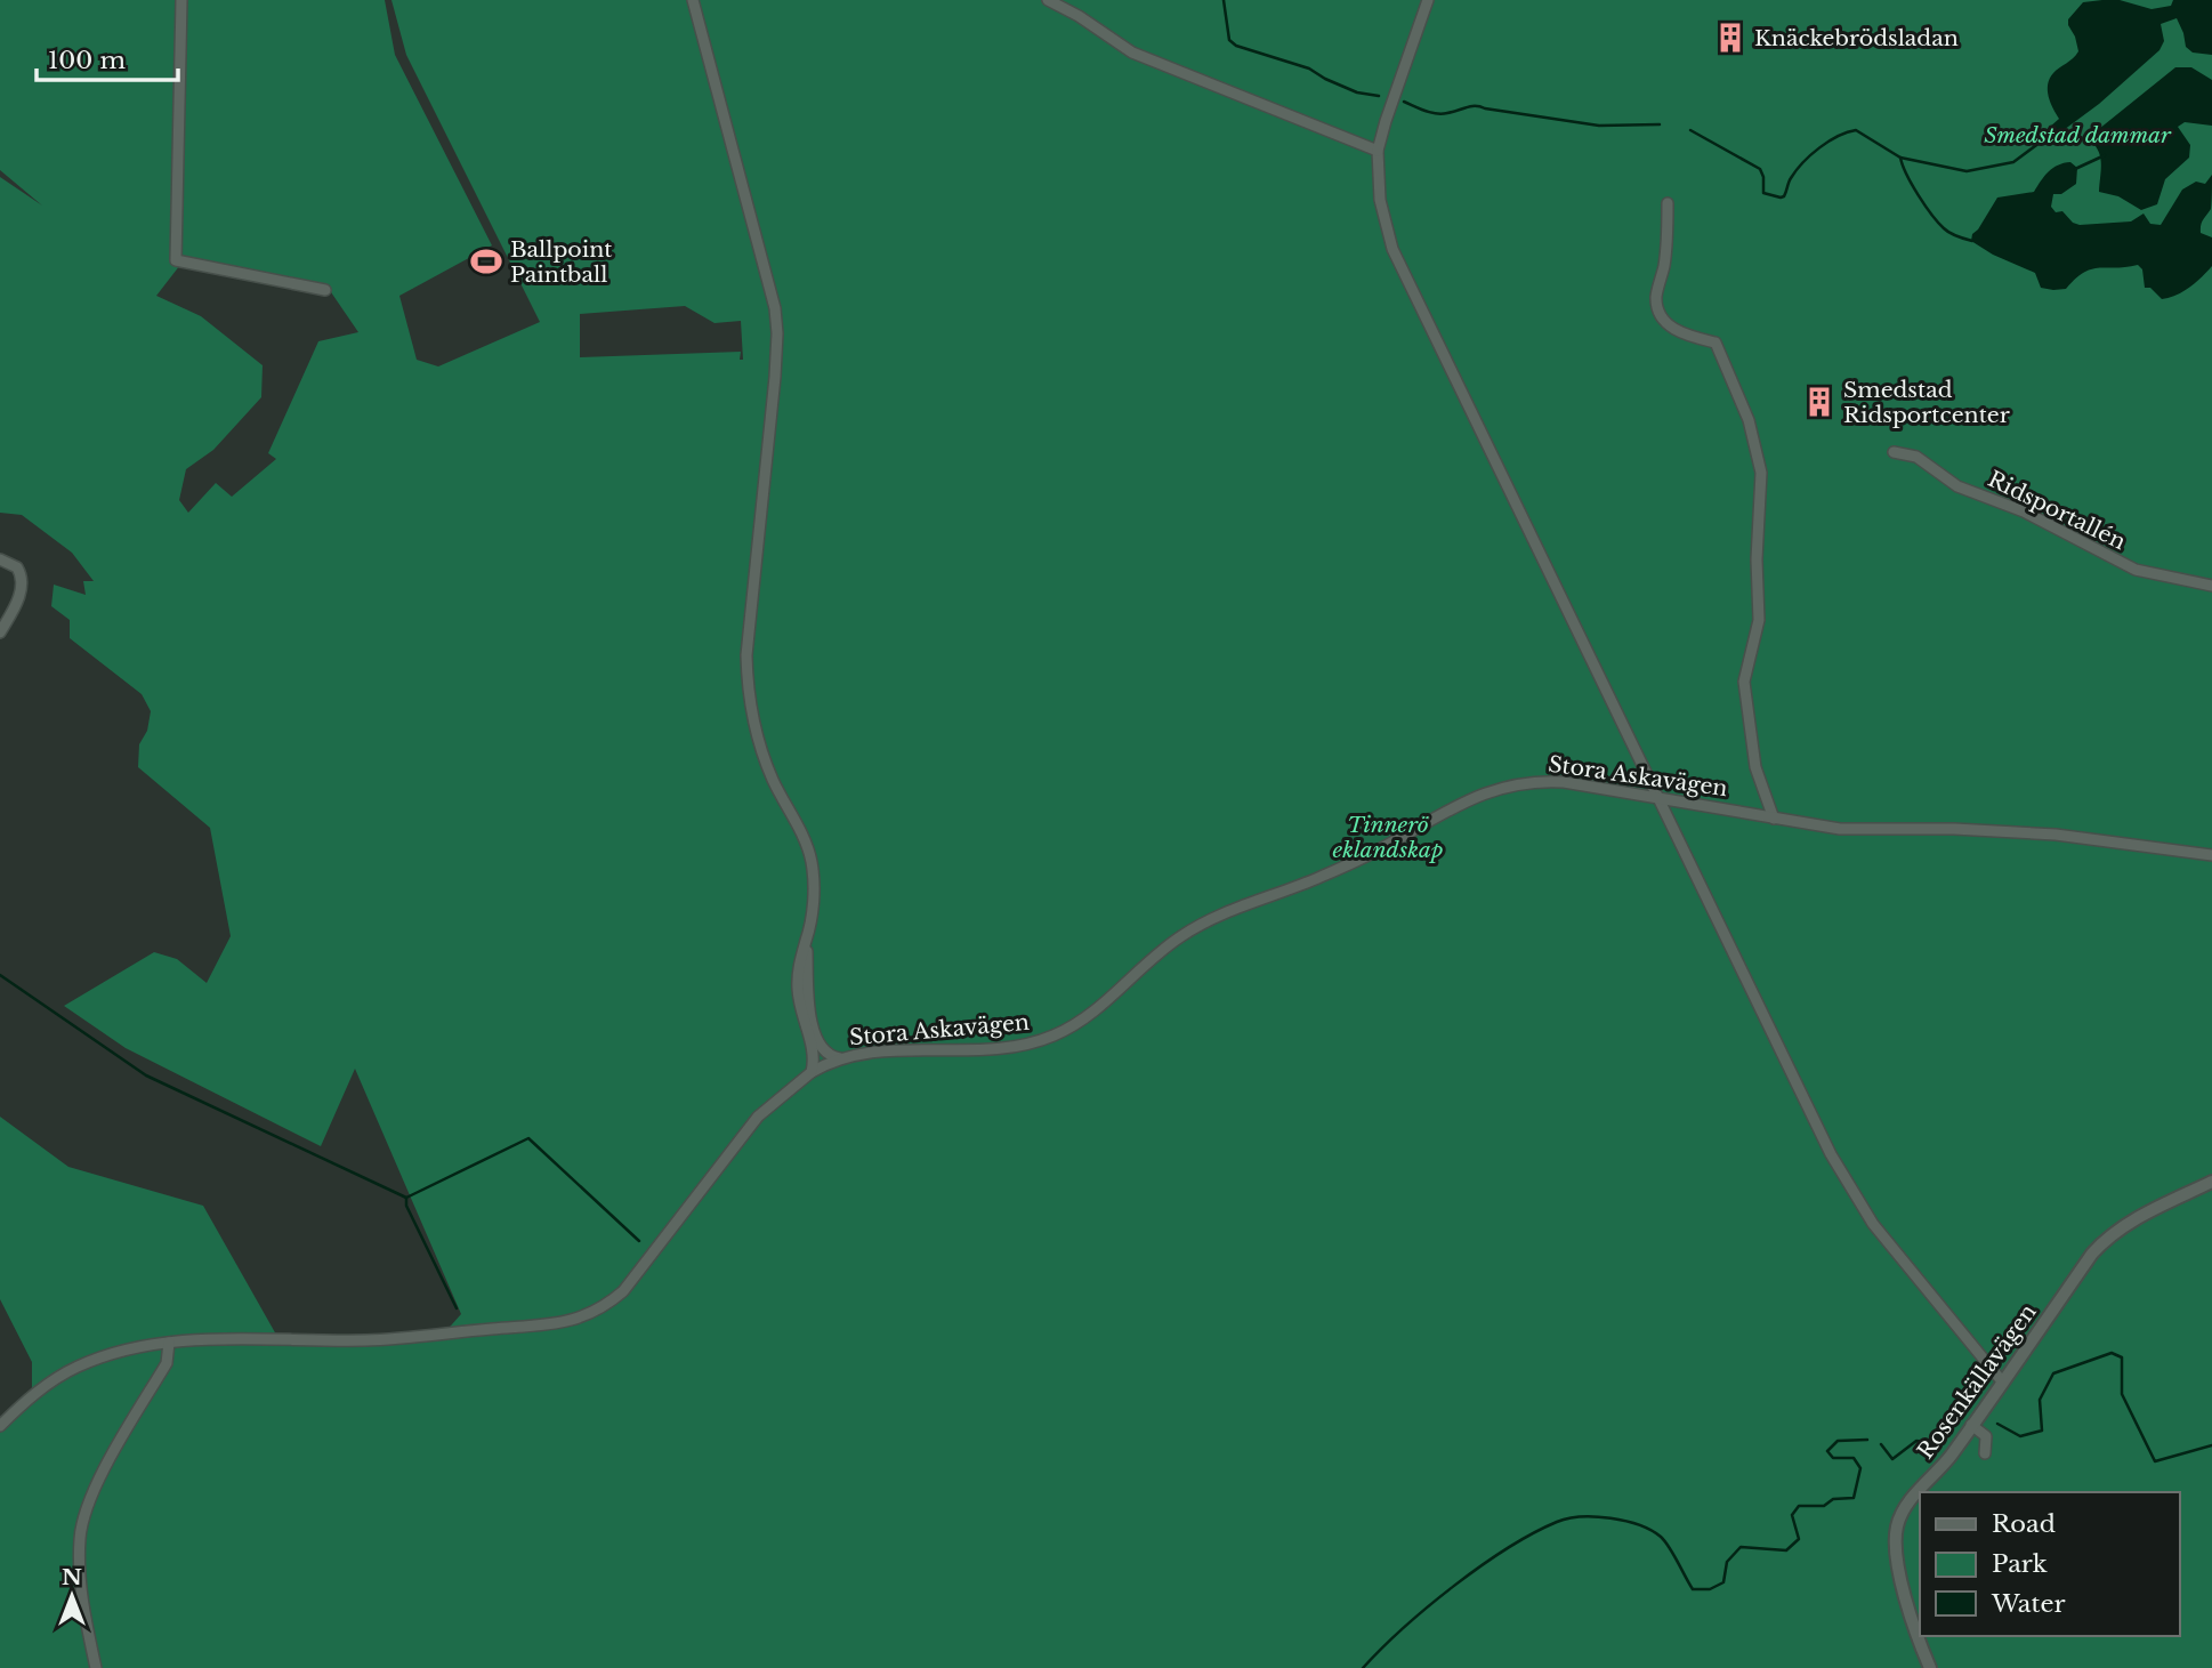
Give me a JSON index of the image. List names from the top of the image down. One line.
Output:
{"streets":{"street":["Ridsportallén","Stora Askavägen","Rosenkällavägen"]},"parks":["Smedstad dammar","Tinnerö eklandskap"],"places":{"building":["Knäckebrödsladan","Smedstad Ridsportcenter"],"sports":["Ballpoint Paintball"]},"legend":["Road","Park","Water"],"scale_bar":"100 m","north":"top"}
